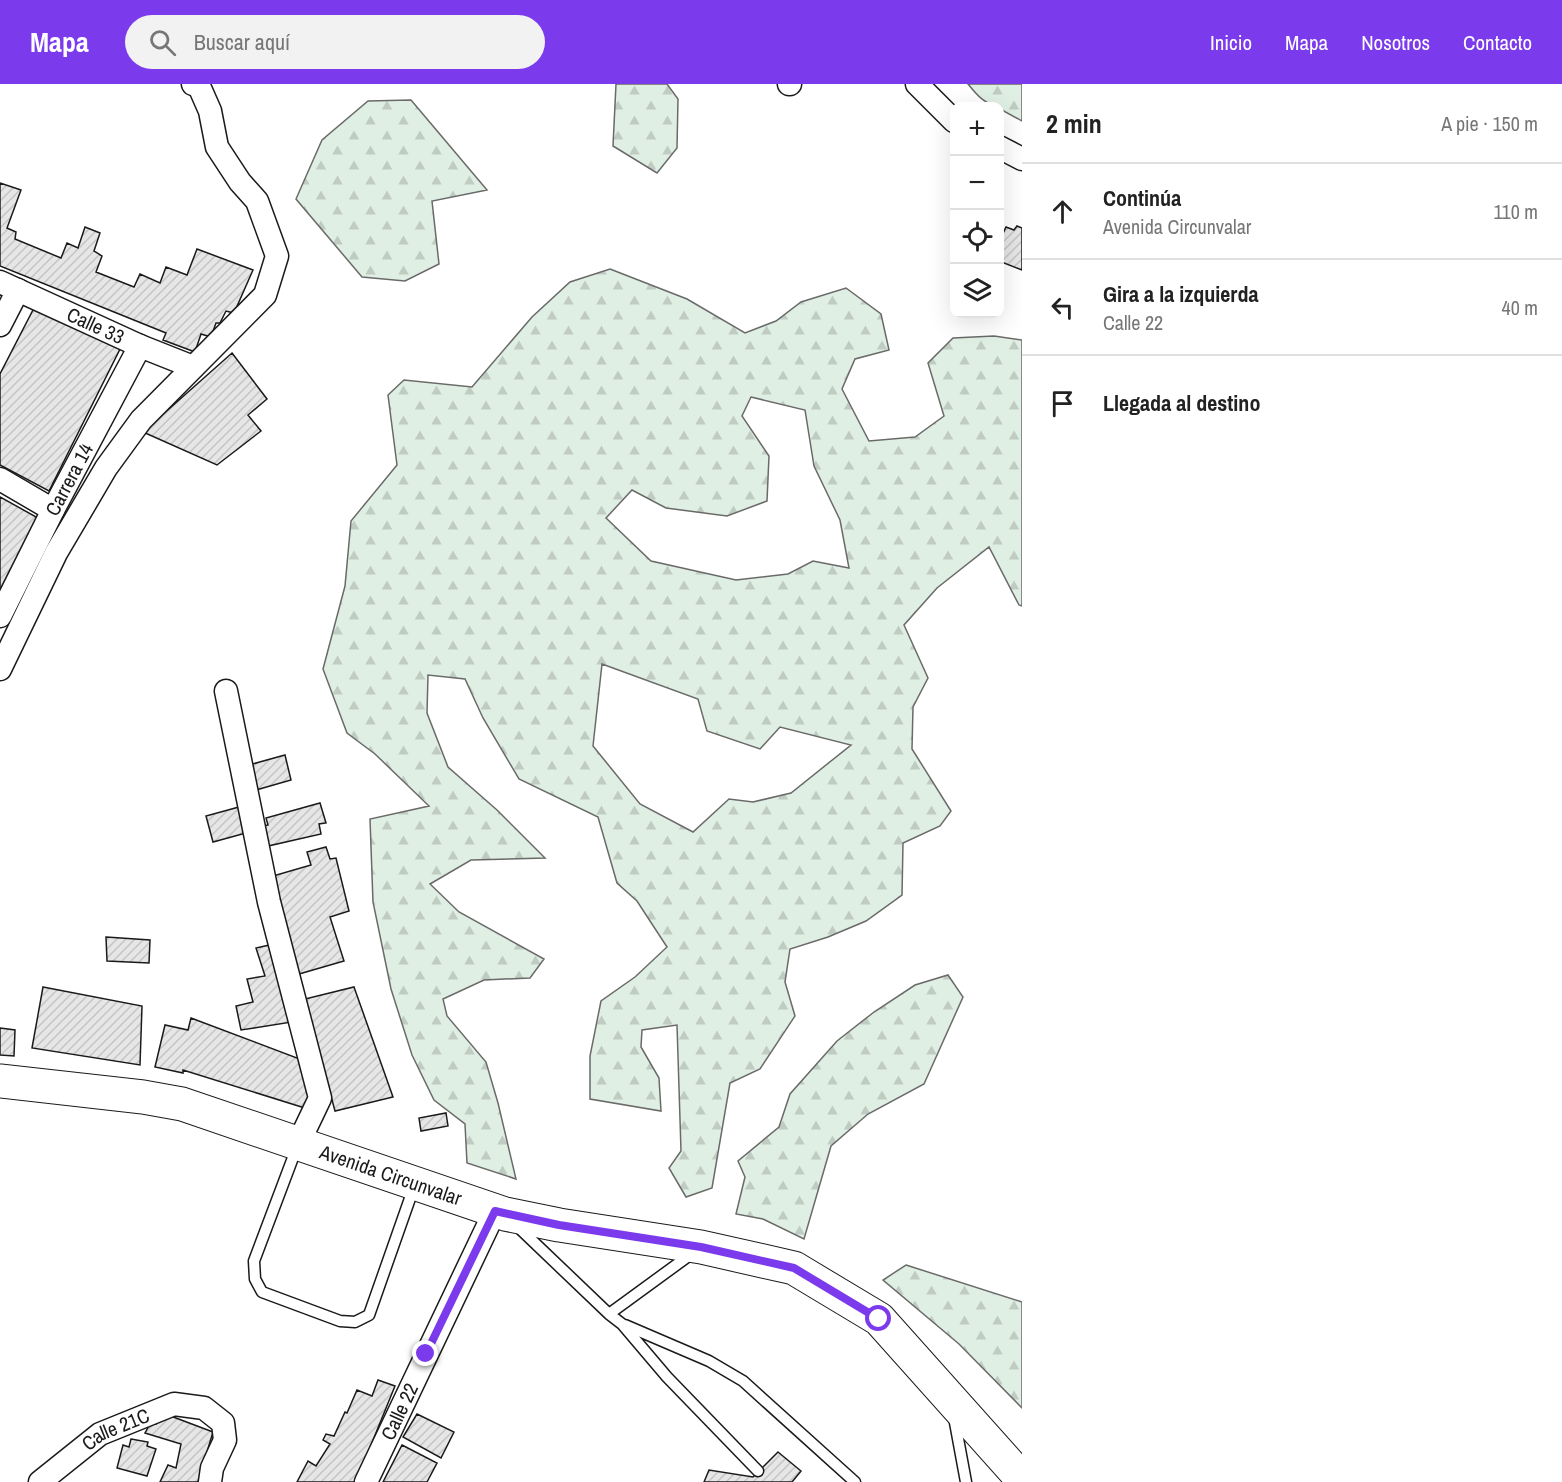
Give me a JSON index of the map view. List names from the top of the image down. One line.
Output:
{"streets":{"main road":["Avenida Circunvalar"],"street":["Calle 33","Carrera 14","Calle 22","Calle 21C"]},"crossings":[["Calle 33","Carrera 14"],["Avenida Circunvalar","Calle 22"]],"page":{"header":"Mapa","search":"Buscar aquí","nav":["Inicio","Mapa","Nosotros","Contacto"],"heading":["2 min","A pie · 150 m"],"map_buttons":["+","−"],"list":[["Continúa","Avenida Circunvalar","110 m"],["Gira a la izquierda","Calle 22","40 m"],"Llegada al destino"]}}
